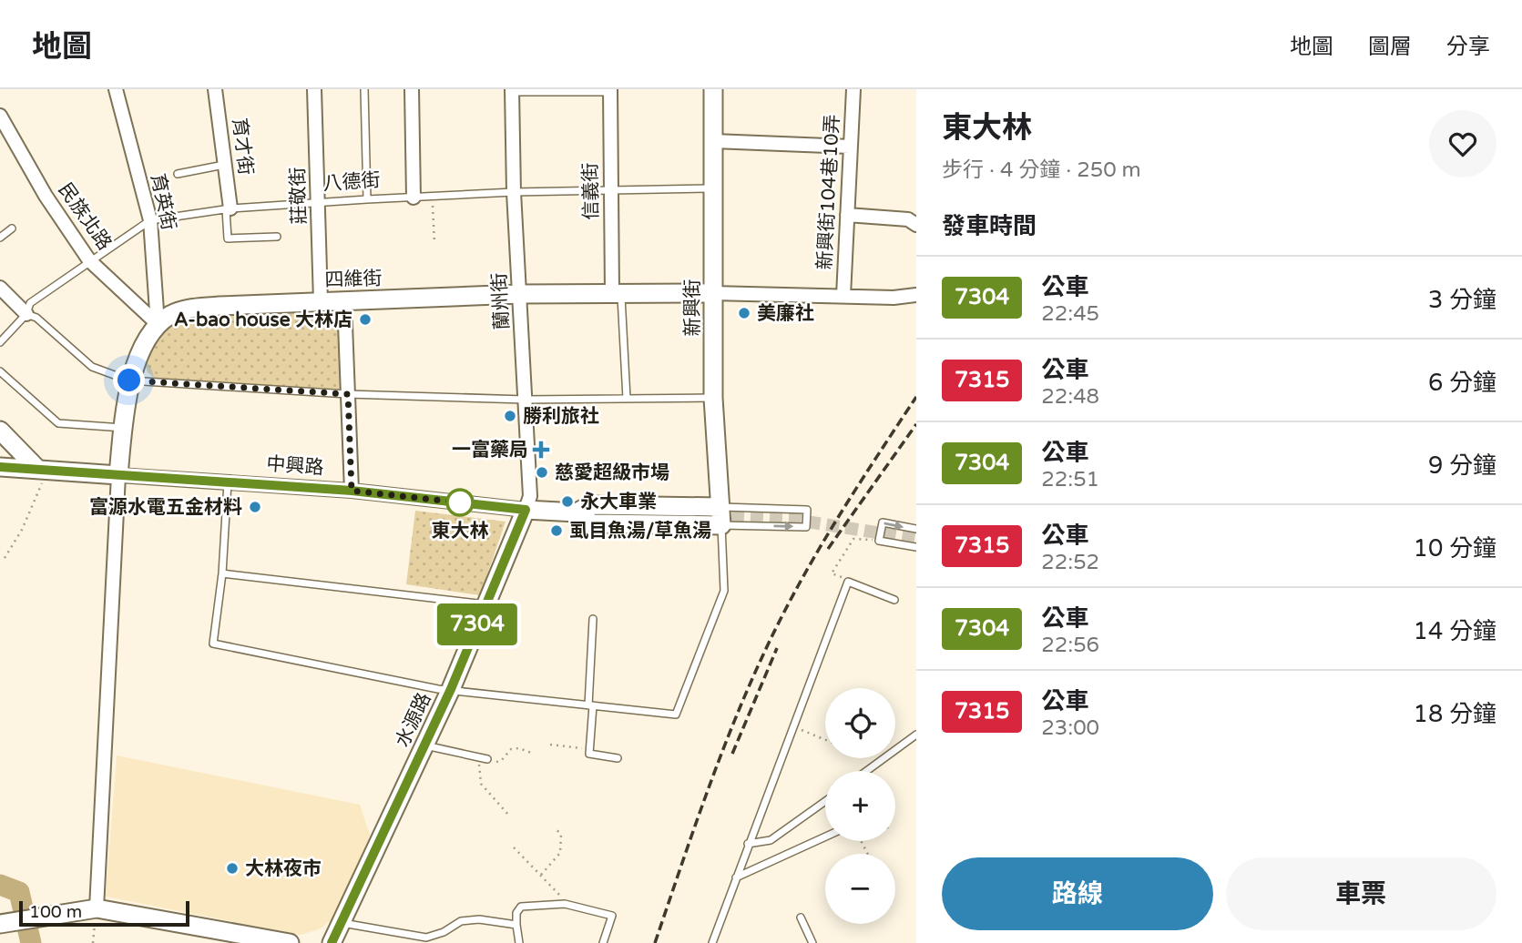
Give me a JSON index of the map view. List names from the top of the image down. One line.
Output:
{"streets":{"street":["育才街","信義街","新興街104巷10弄","莊敬街","育英街","民族北路","四維街","蘭州街","新興街","中興路","水源路"],"lane":["八德街"]},"crossings":[["育才街","八德街"],["八德街","信義街"],["八德街","莊敬街"],["八德街","育英街"],["八德街","民族北路"],["八德街","蘭州街"],["八德街","新興街"],["信義街","四維街"],["莊敬街","四維街"],["育英街","民族北路"],["育英街","四維街"],["民族北路","四維街"],["四維街","蘭州街"],["四維街","新興街"],["蘭州街","中興路"],["蘭州街","水源路"],["新興街","中興路"],["中興路","水源路"]],"places":{"other":["美廉社","A-bao house 大林店","勝利旅社","慈愛超級市場","永大車業","東大林","富源水電五金材料","虱目魚湯/草魚湯","大林夜市"],"health":["一富藥局"]},"lines":["bus line 7304"],"scale_bar":"100 m","page":{"header":"地圖","nav":["地圖","圖層","分享"],"on_map":"7304","heading":[["東大林","步行 · 4 分鐘 · 250 m"],"發車時間"],"list":[{"mark":"7304","name":"公車","note":"22:45","value":"3 分鐘"},{"mark":"7315","name":"公車","note":"22:48","value":"6 分鐘"},{"mark":"7304","name":"公車","note":"22:51","value":"9 分鐘"},{"mark":"7315","name":"公車","note":"22:52","value":"10 分鐘"},{"mark":"7304","name":"公車","note":"22:56","value":"14 分鐘"},{"mark":"7315","name":"公車","note":"23:00","value":"18 分鐘"}],"map_buttons":["+","−"],"buttons":["路線","車票"],"scale":"100 m"}}
